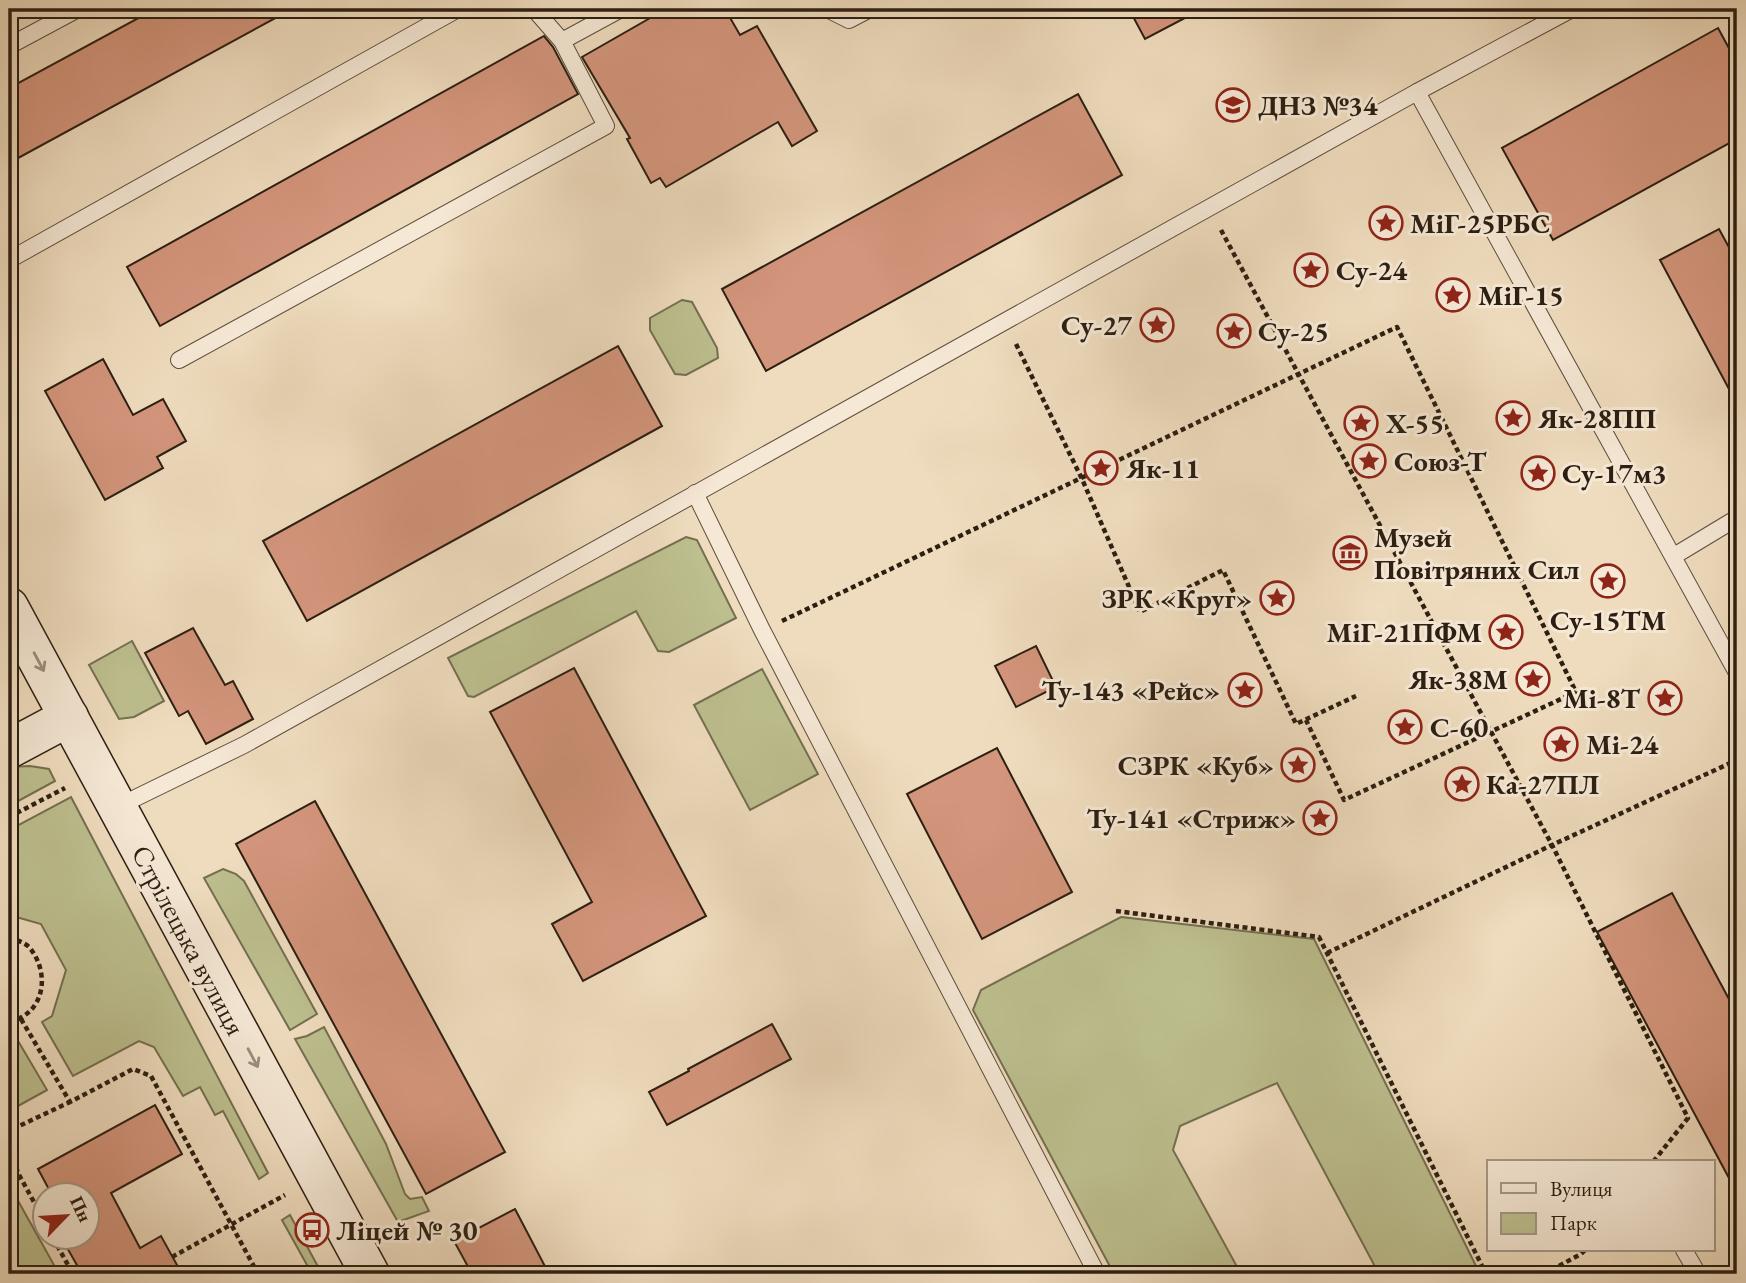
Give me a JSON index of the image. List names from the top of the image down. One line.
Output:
{"streets":{"main road":["Стрілецька вулиця"]},"one_way":["Стрілецька вулиця"],"places":{"school or university":["ДНЗ №34"],"place":["МіГ-25РБС","Су-24","МіГ-15","Су-27","Су-25","Як-28ПП","Х-55","Союз-Т","Як-11","Су-17м3","Су-15ТМ","ЗРК «Круг»","МіГ-21ПФМ","Як-38М","Ту-143 «Рейс»","Мі-8Т","С-60","Мі-24","СЗРК «Куб»","Ка-27ПЛ","Ту-141 «Стриж»"],"museum":["Музей Повітряних Сил"],"bus stop":["Ліцей № 30"]},"legend":["Вулиця","Парк"],"north":"top right"}
